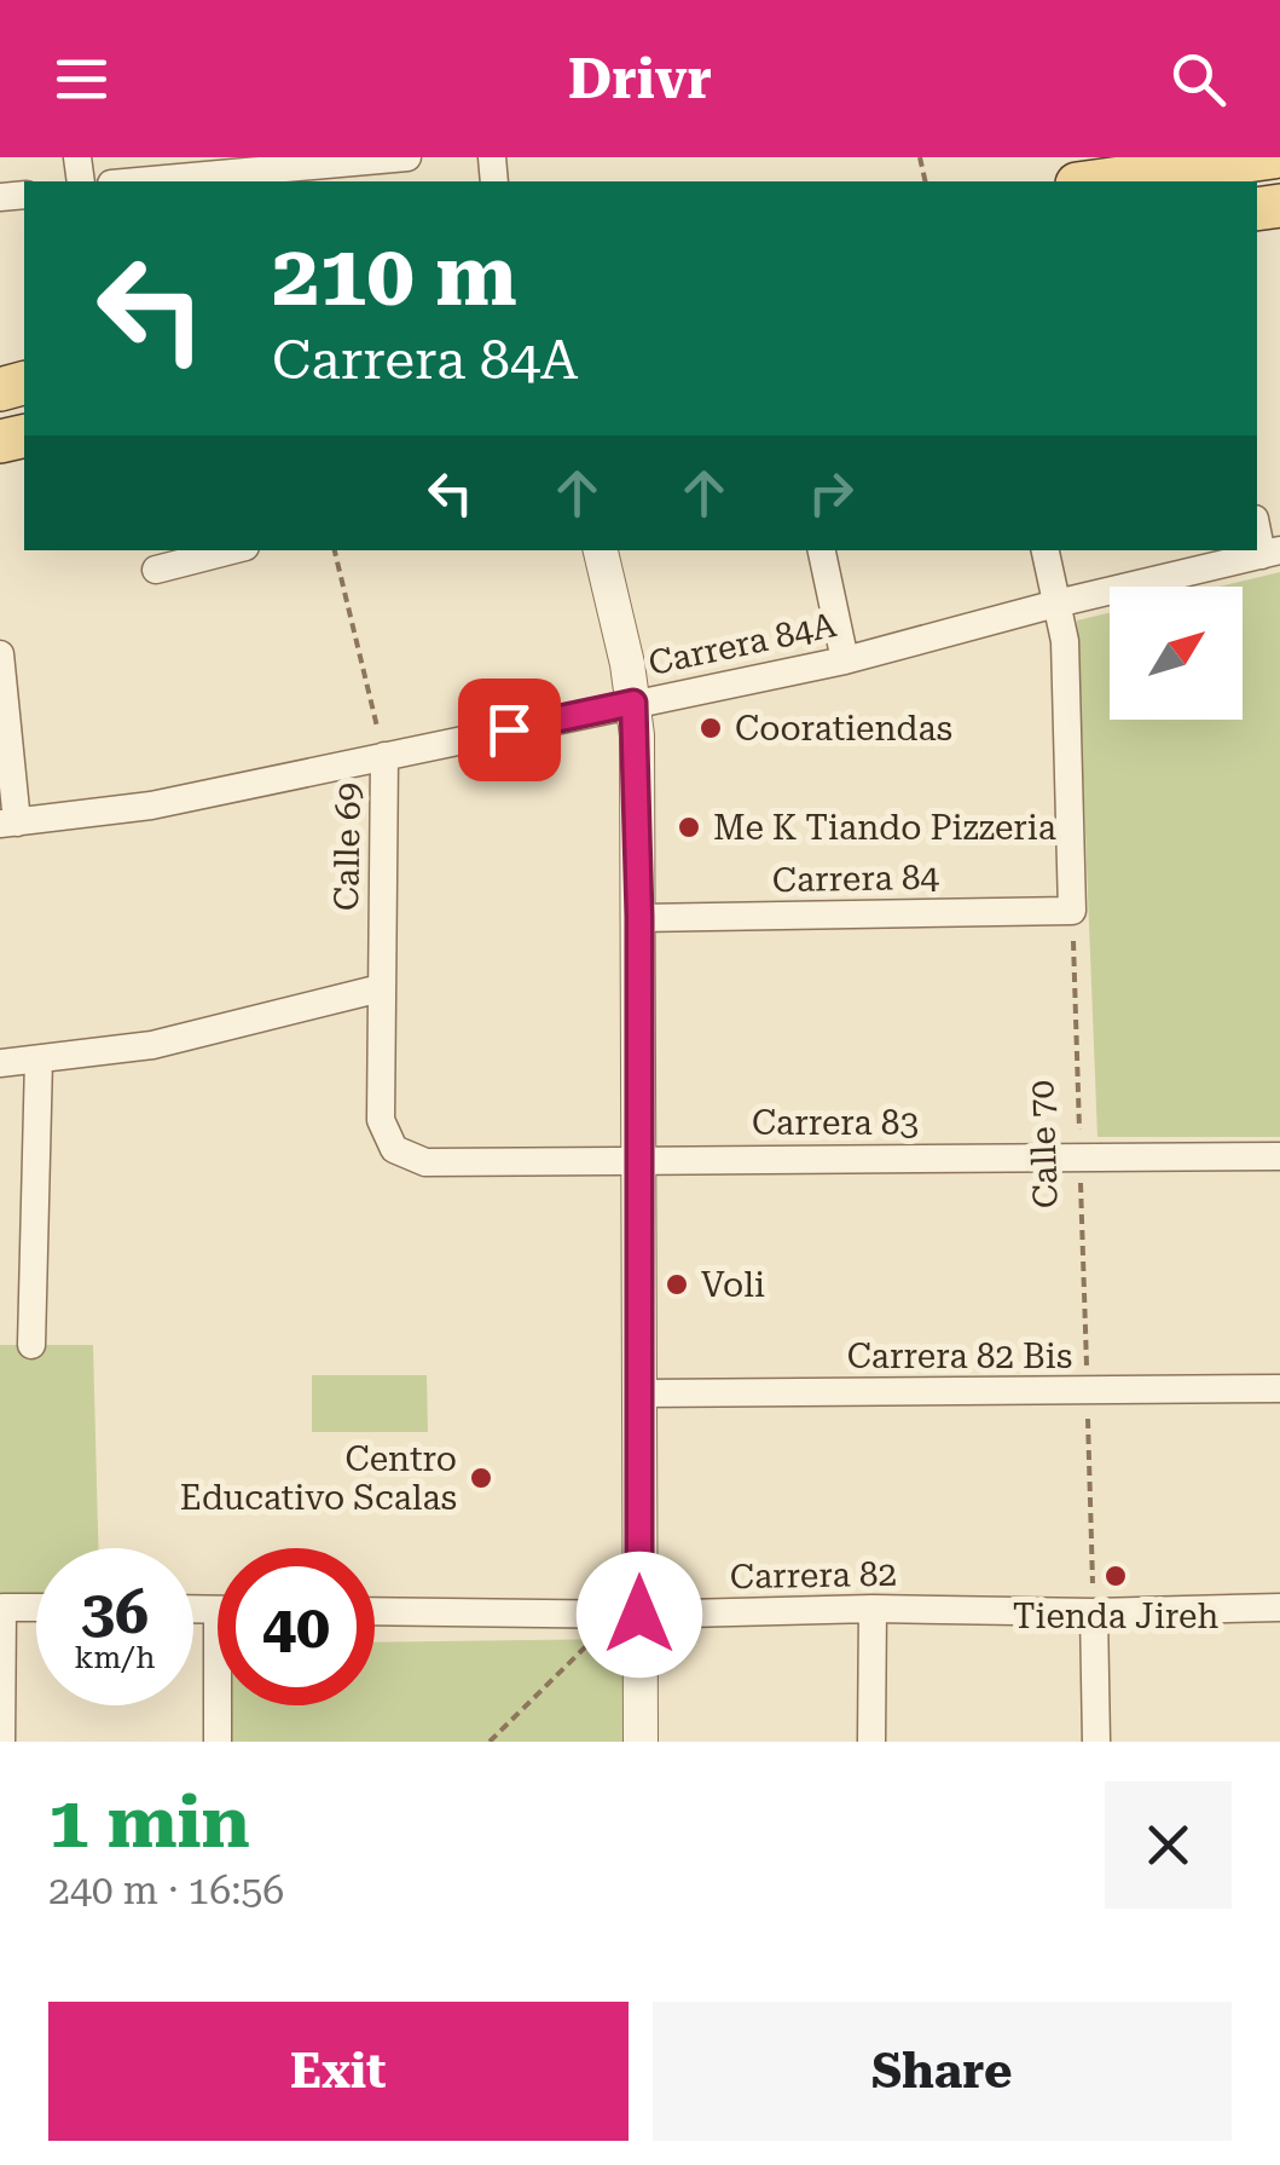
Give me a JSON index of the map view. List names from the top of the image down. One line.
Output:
{"streets":{"street":["Carrera 84A","Calle 69","Carrera 84","Carrera 83","Carrera 82 Bis","Carrera 82"],"path":["Calle 70"]},"crossings":[["Carrera 84A","Calle 69"],["Calle 69","Carrera 83"],["Carrera 84","Calle 70"],["Carrera 83","Calle 70"],["Calle 70","Carrera 82 Bis"],["Calle 70","Carrera 82"]],"places":["Cooratiendas","Me K Tiando Pizzeria","Voli","Centro Educativo Scalas","Tienda Jireh"],"north":"top right","page":{"header":"Drivr","turn":["210 m","Carrera 84A"],"speed":"36 km/h","limit":"40","heading":["1 min","240 m · 16:56"],"buttons":["Exit","Share"]}}
